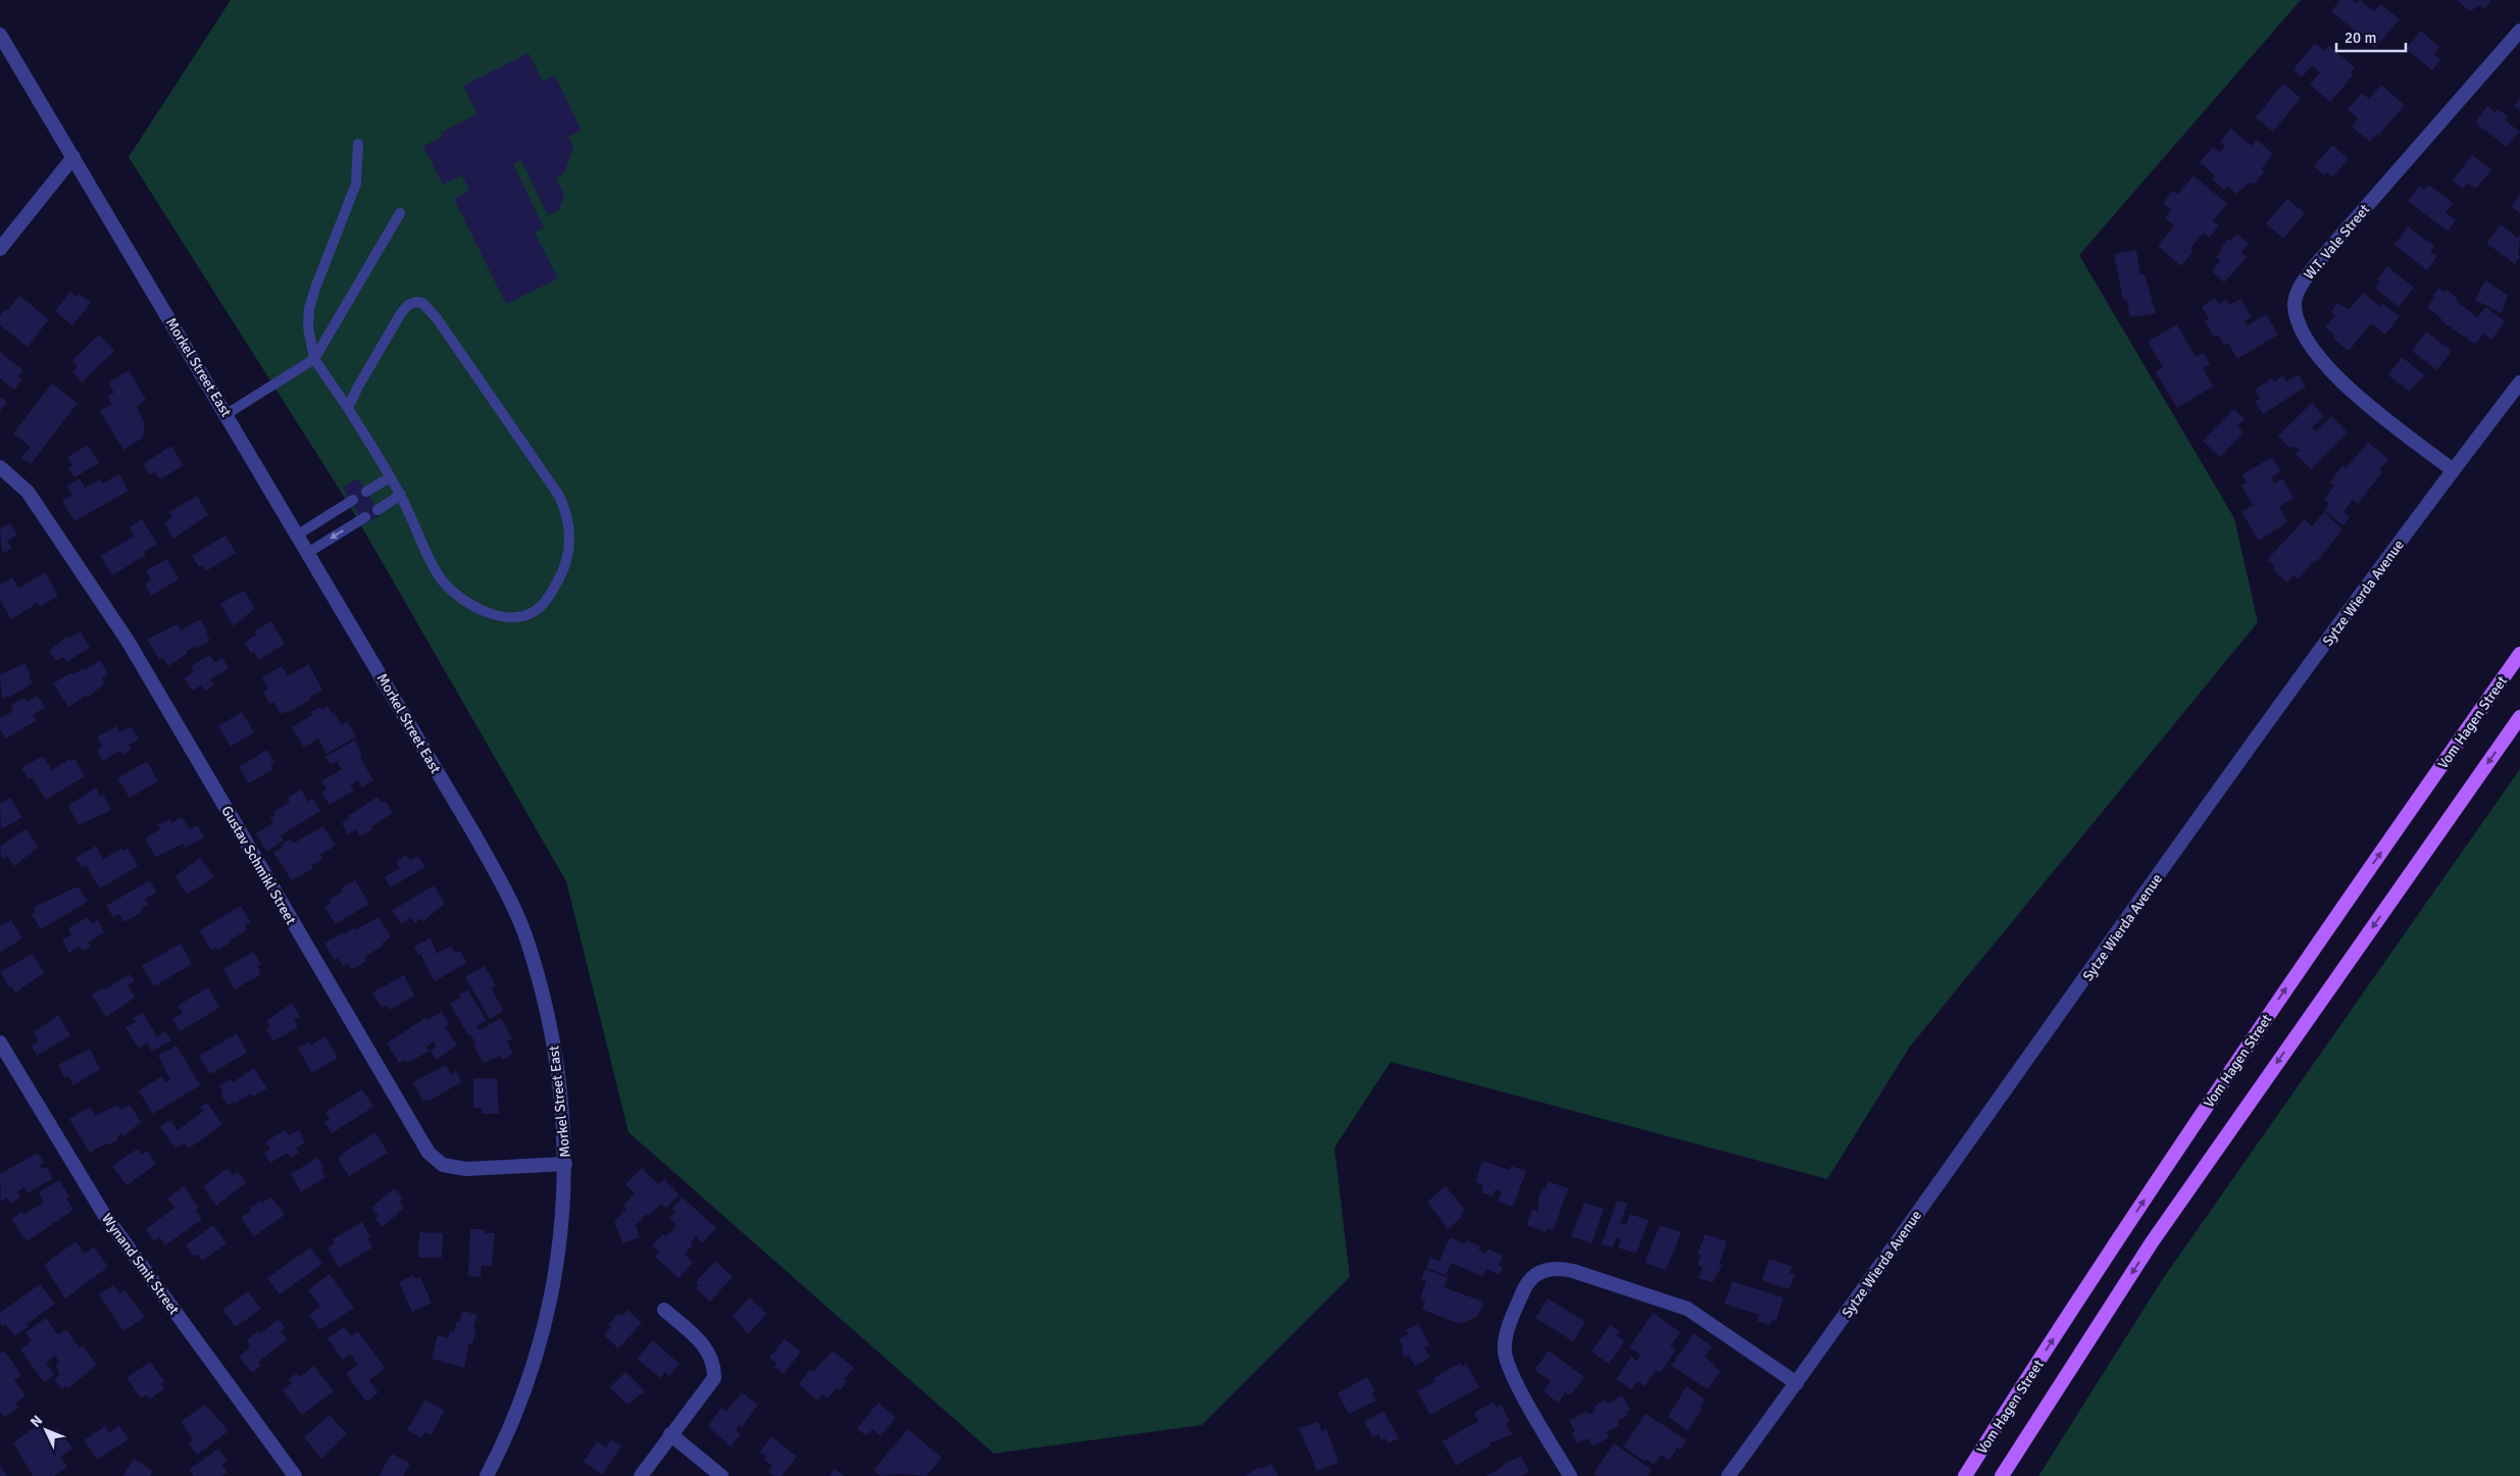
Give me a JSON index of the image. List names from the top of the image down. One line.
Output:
{"streets":{"main road":["Vom Hagen Street"],"street":["W.T. Vale Street","Morkel Street East","Sytze Wierda Avenue","Gustav Schmikl Street","Wynand Smit Street"]},"crossings":[["W.T. Vale Street","Sytze Wierda Avenue"],["Morkel Street East","Gustav Schmikl Street"]],"scale_bar":"20 m","north":"top left"}
